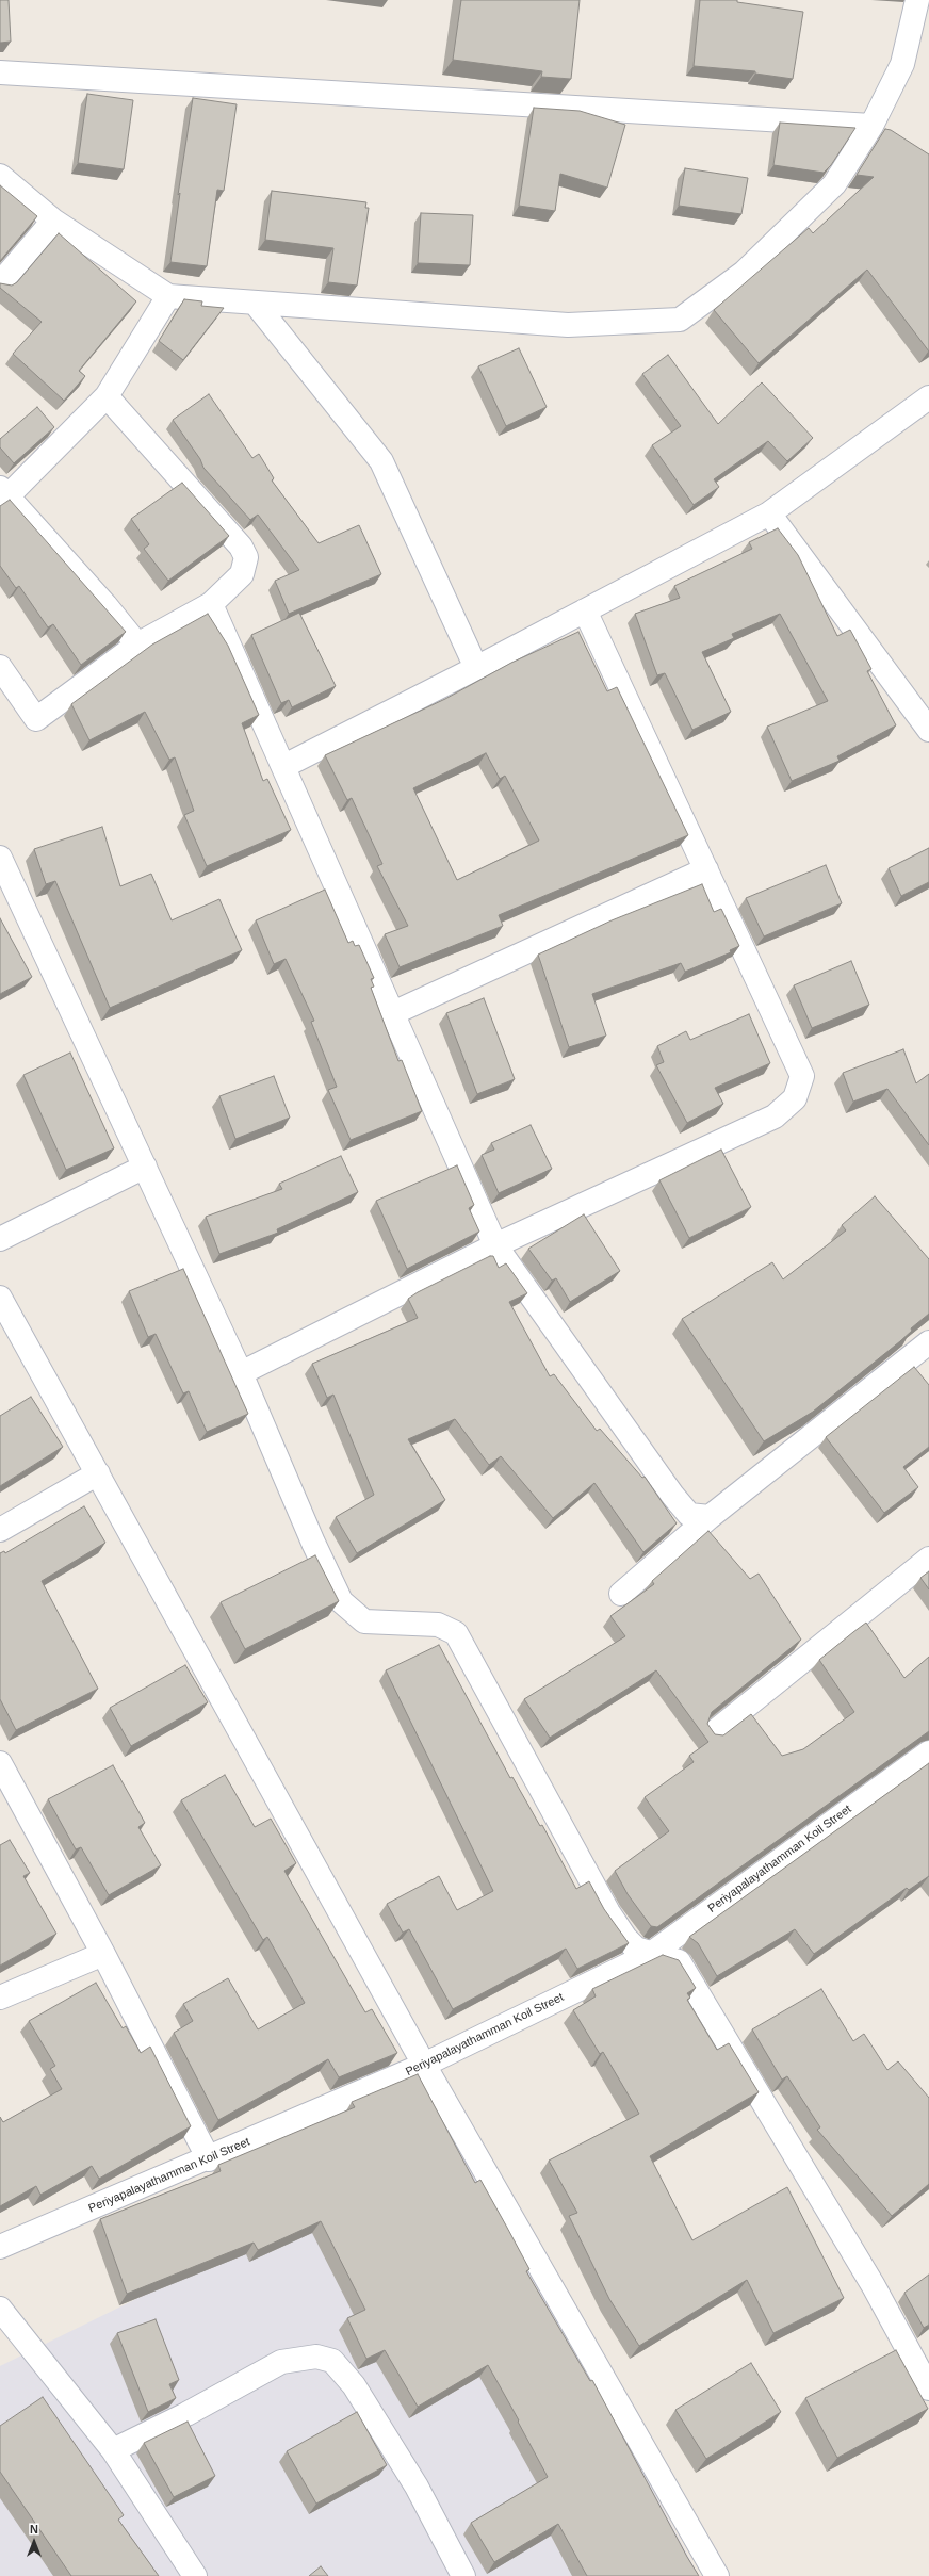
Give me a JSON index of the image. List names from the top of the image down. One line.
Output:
{"streets":{"street":["Periyapalayathamman Koil Street"]},"north":"top"}
